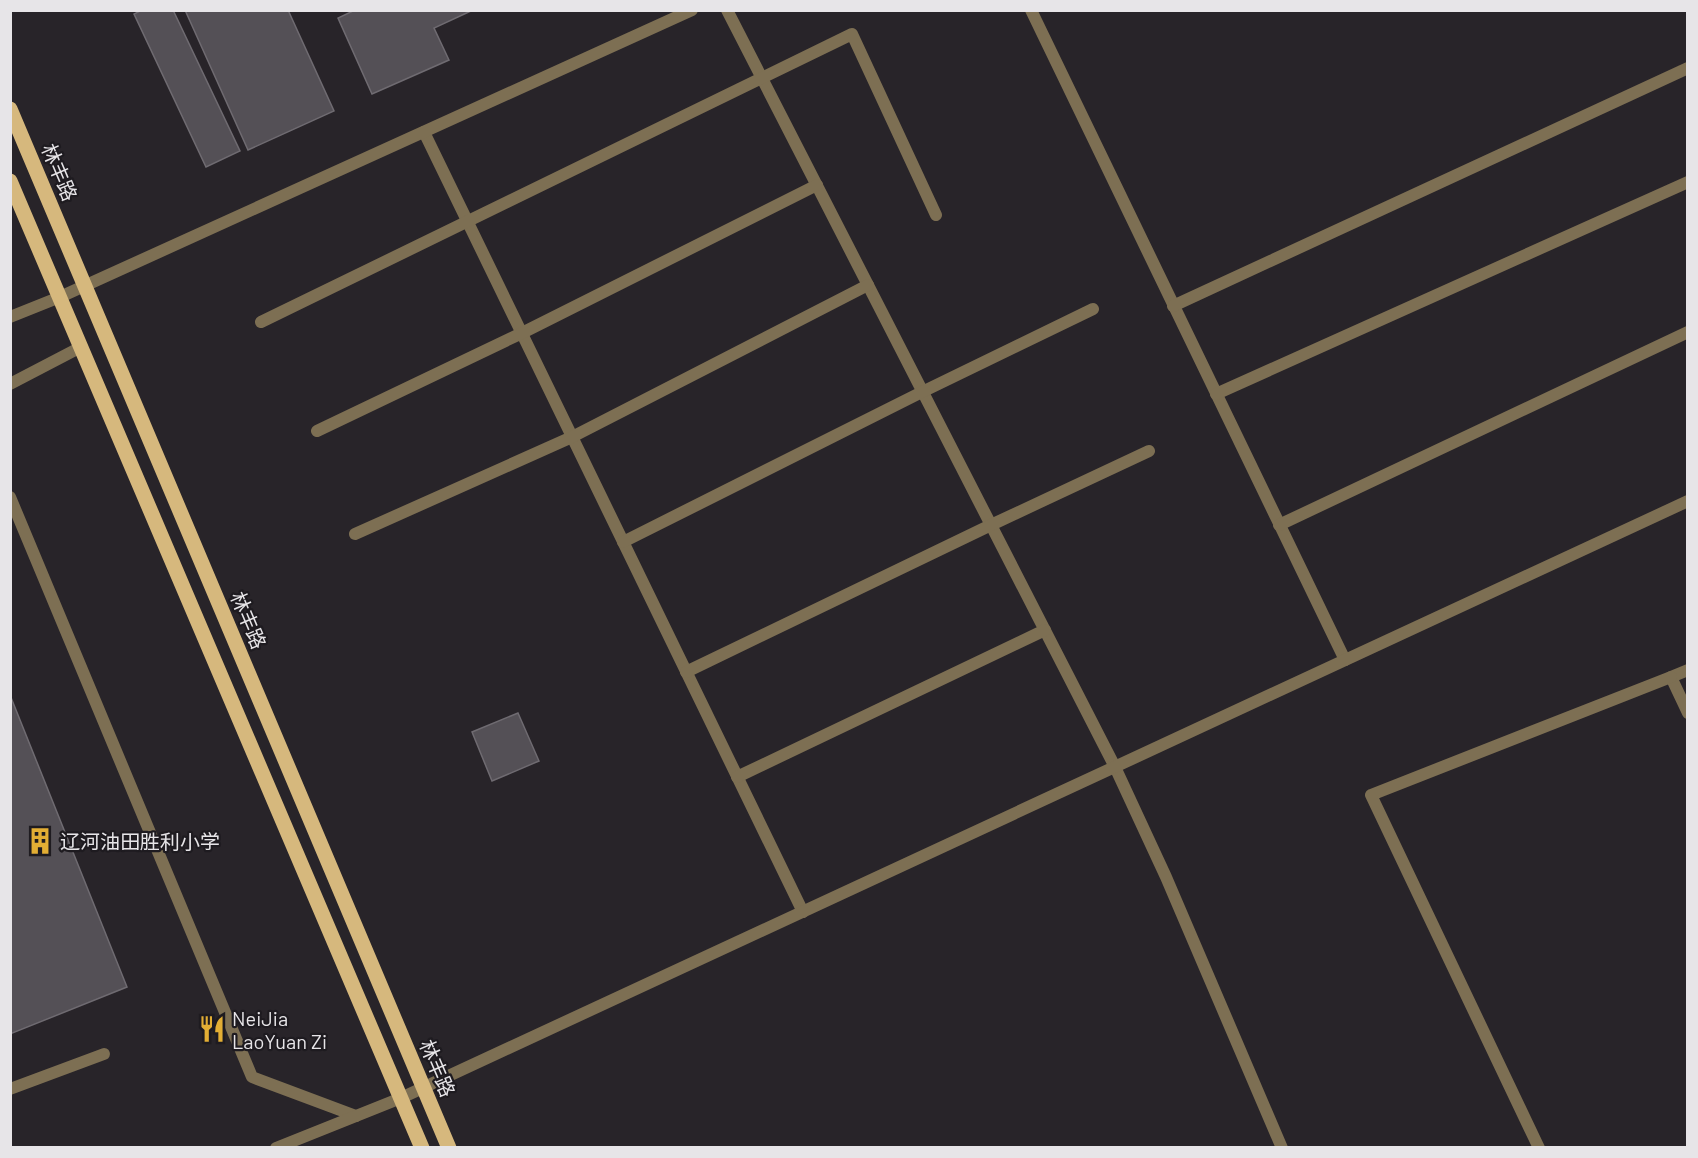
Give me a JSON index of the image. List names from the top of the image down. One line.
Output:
{"streets":{"main road":["林丰路"]},"places":{"building":["辽河油田胜利小学"],"restaurant":["NeiJia LaoYuan Zi"]}}
